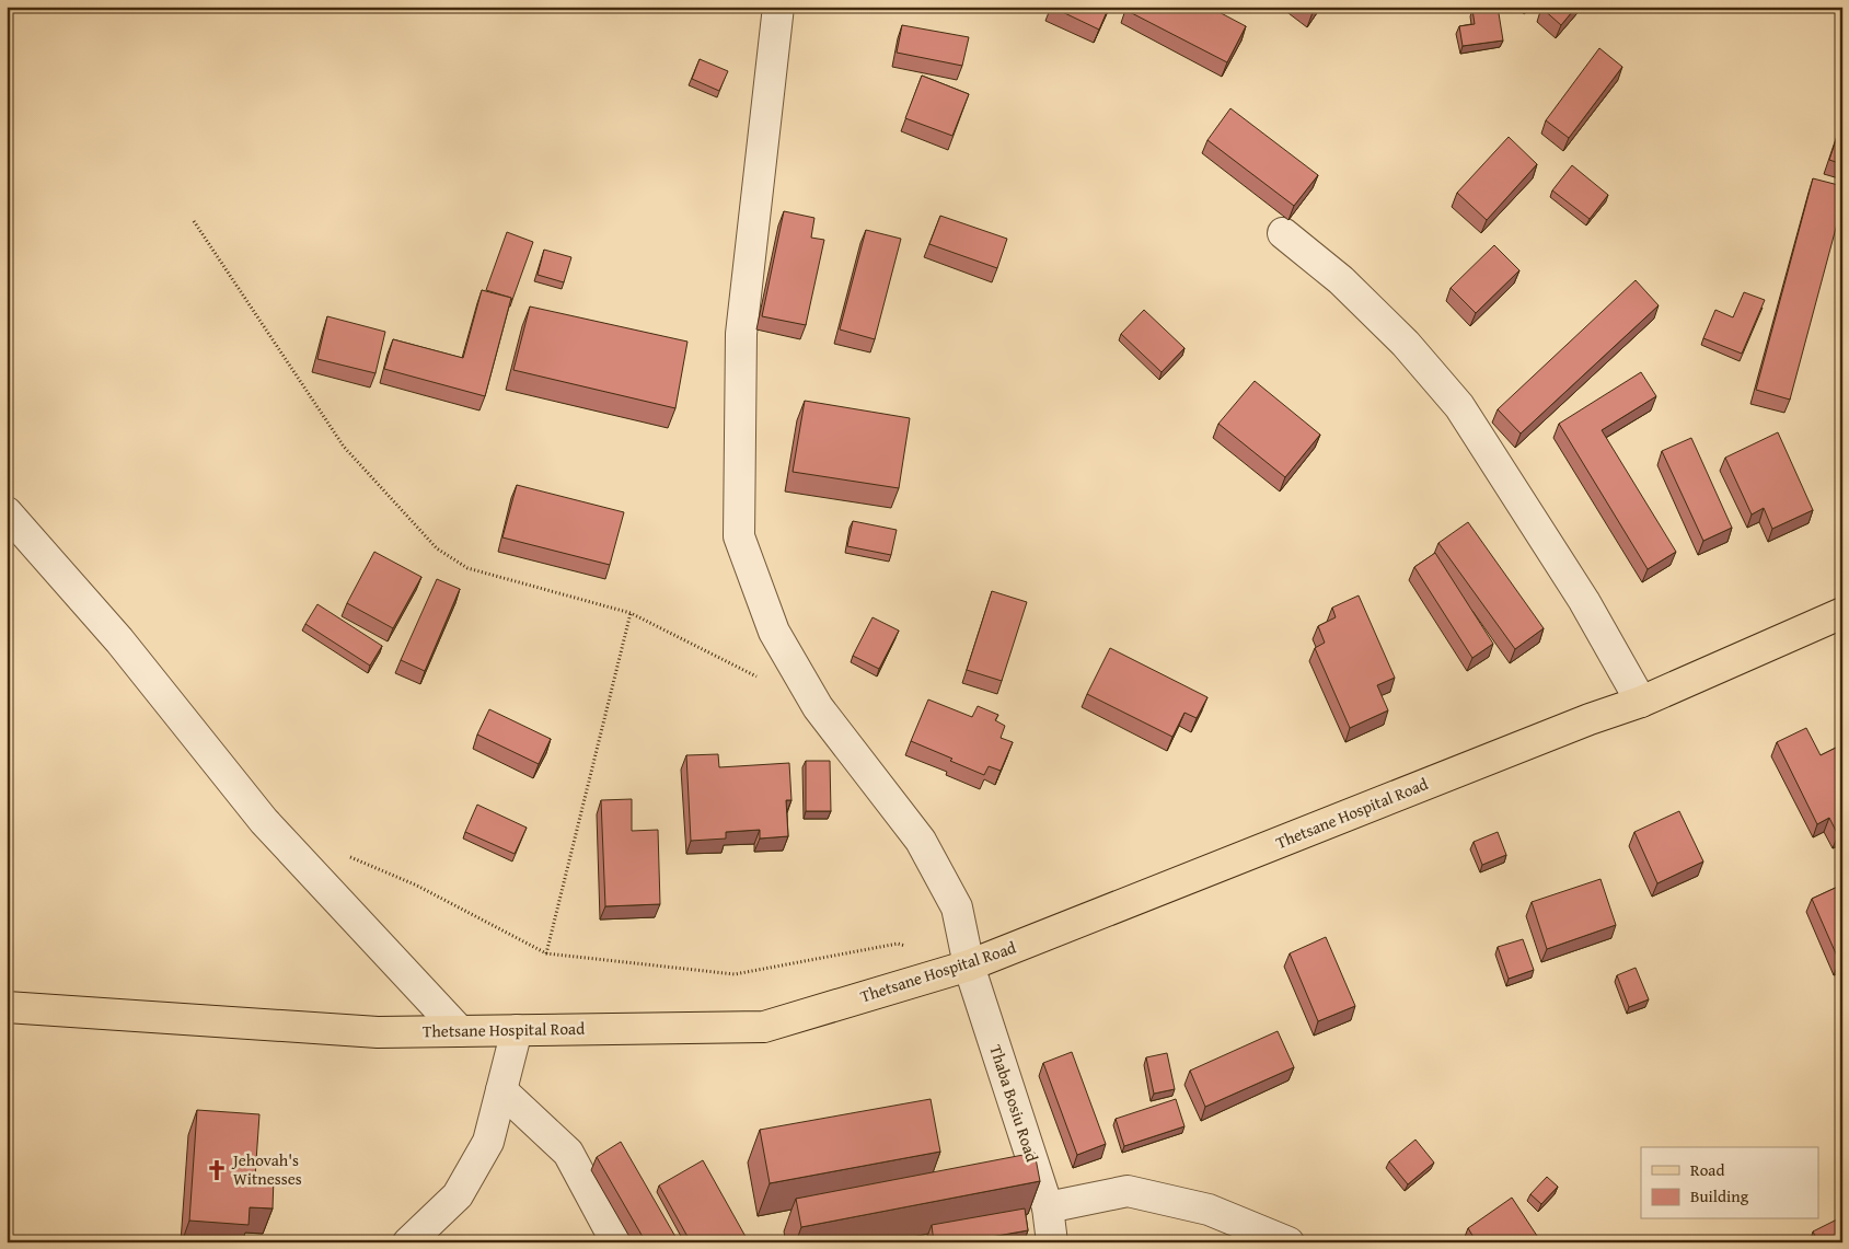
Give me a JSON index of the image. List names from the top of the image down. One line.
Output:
{"streets":{"main road":["Thetsane Hospital Road"],"street":["Thaba Bosiu Road"]},"crossings":[["Thetsane Hospital Road","Thaba Bosiu Road"]],"places":{"church":["Jehovah's Witnesses"]},"legend":["Road","Building"]}
